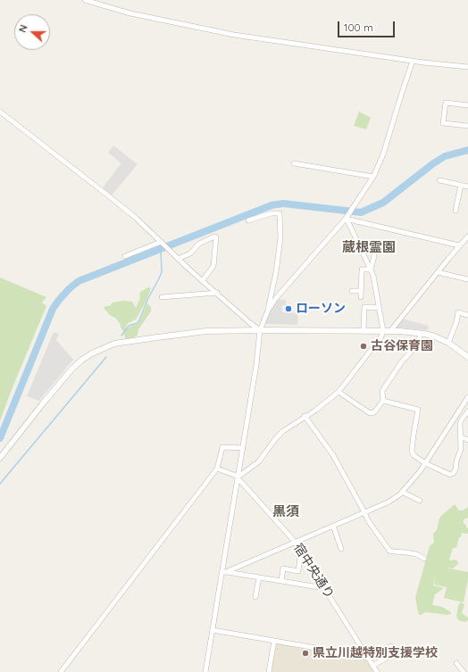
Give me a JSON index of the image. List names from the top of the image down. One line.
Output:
{"streets":{"street":["宿中央通り"]},"districts":["蔵根霊園","黒須"],"places":["ローソン","古谷保育園","県立川越特別支援学校"],"scale_bar":"100 m","north":"left"}
